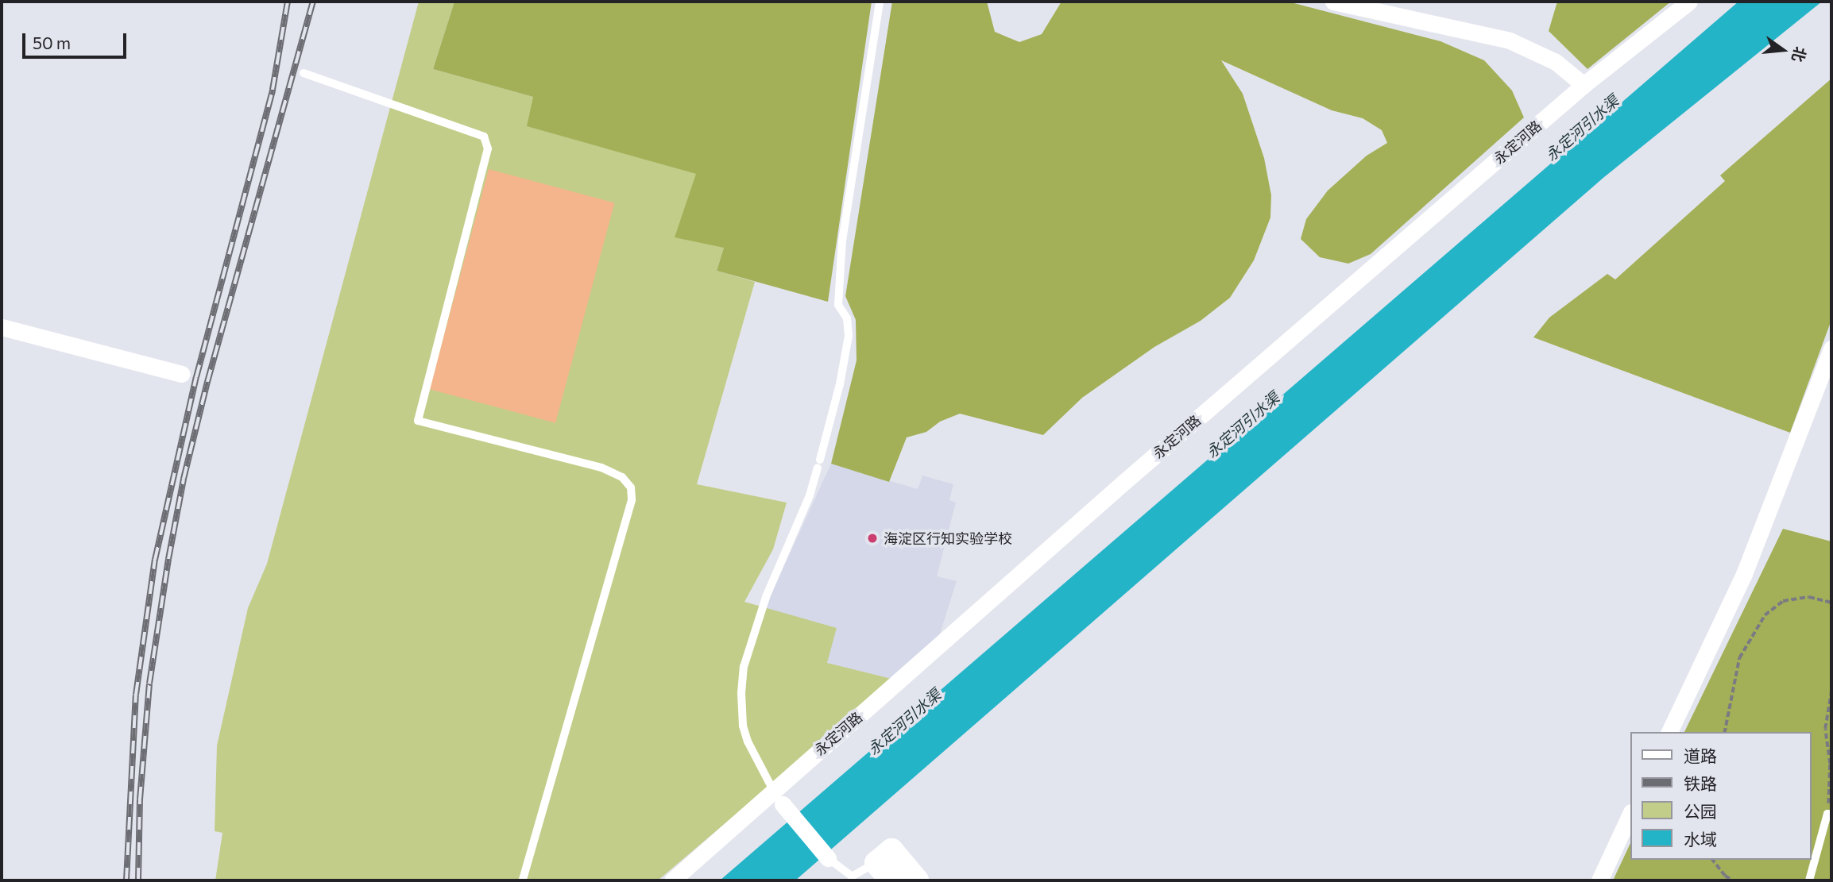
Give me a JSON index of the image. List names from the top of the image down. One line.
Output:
{"streets":{"street":["永定河路"]},"water":["永定河引水渠"],"places":["海淀区行知实验学校"],"legend":["道路","铁路","公园","水域"],"scale_bar":"50 m","north":"right"}
